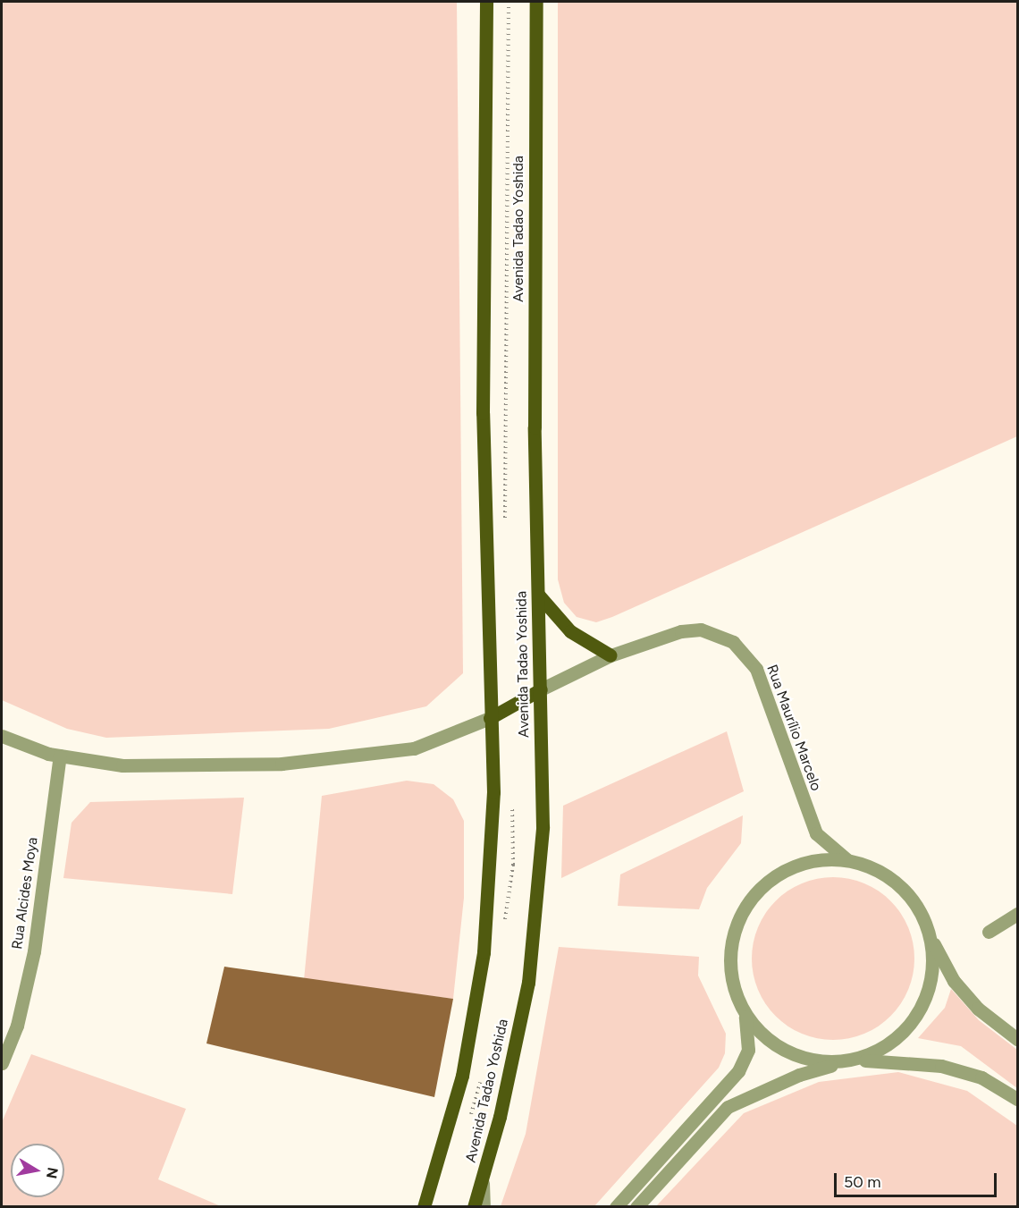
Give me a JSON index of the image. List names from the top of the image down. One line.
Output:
{"streets":{"main road":["Avenida Tadao Yoshida"],"street":["Rua Maurílio Marcelo","Rua Alcides Moya"]},"crossings":[["Avenida Tadao Yoshida","Rua Maurílio Marcelo"]],"scale_bar":"50 m","north":"right"}
